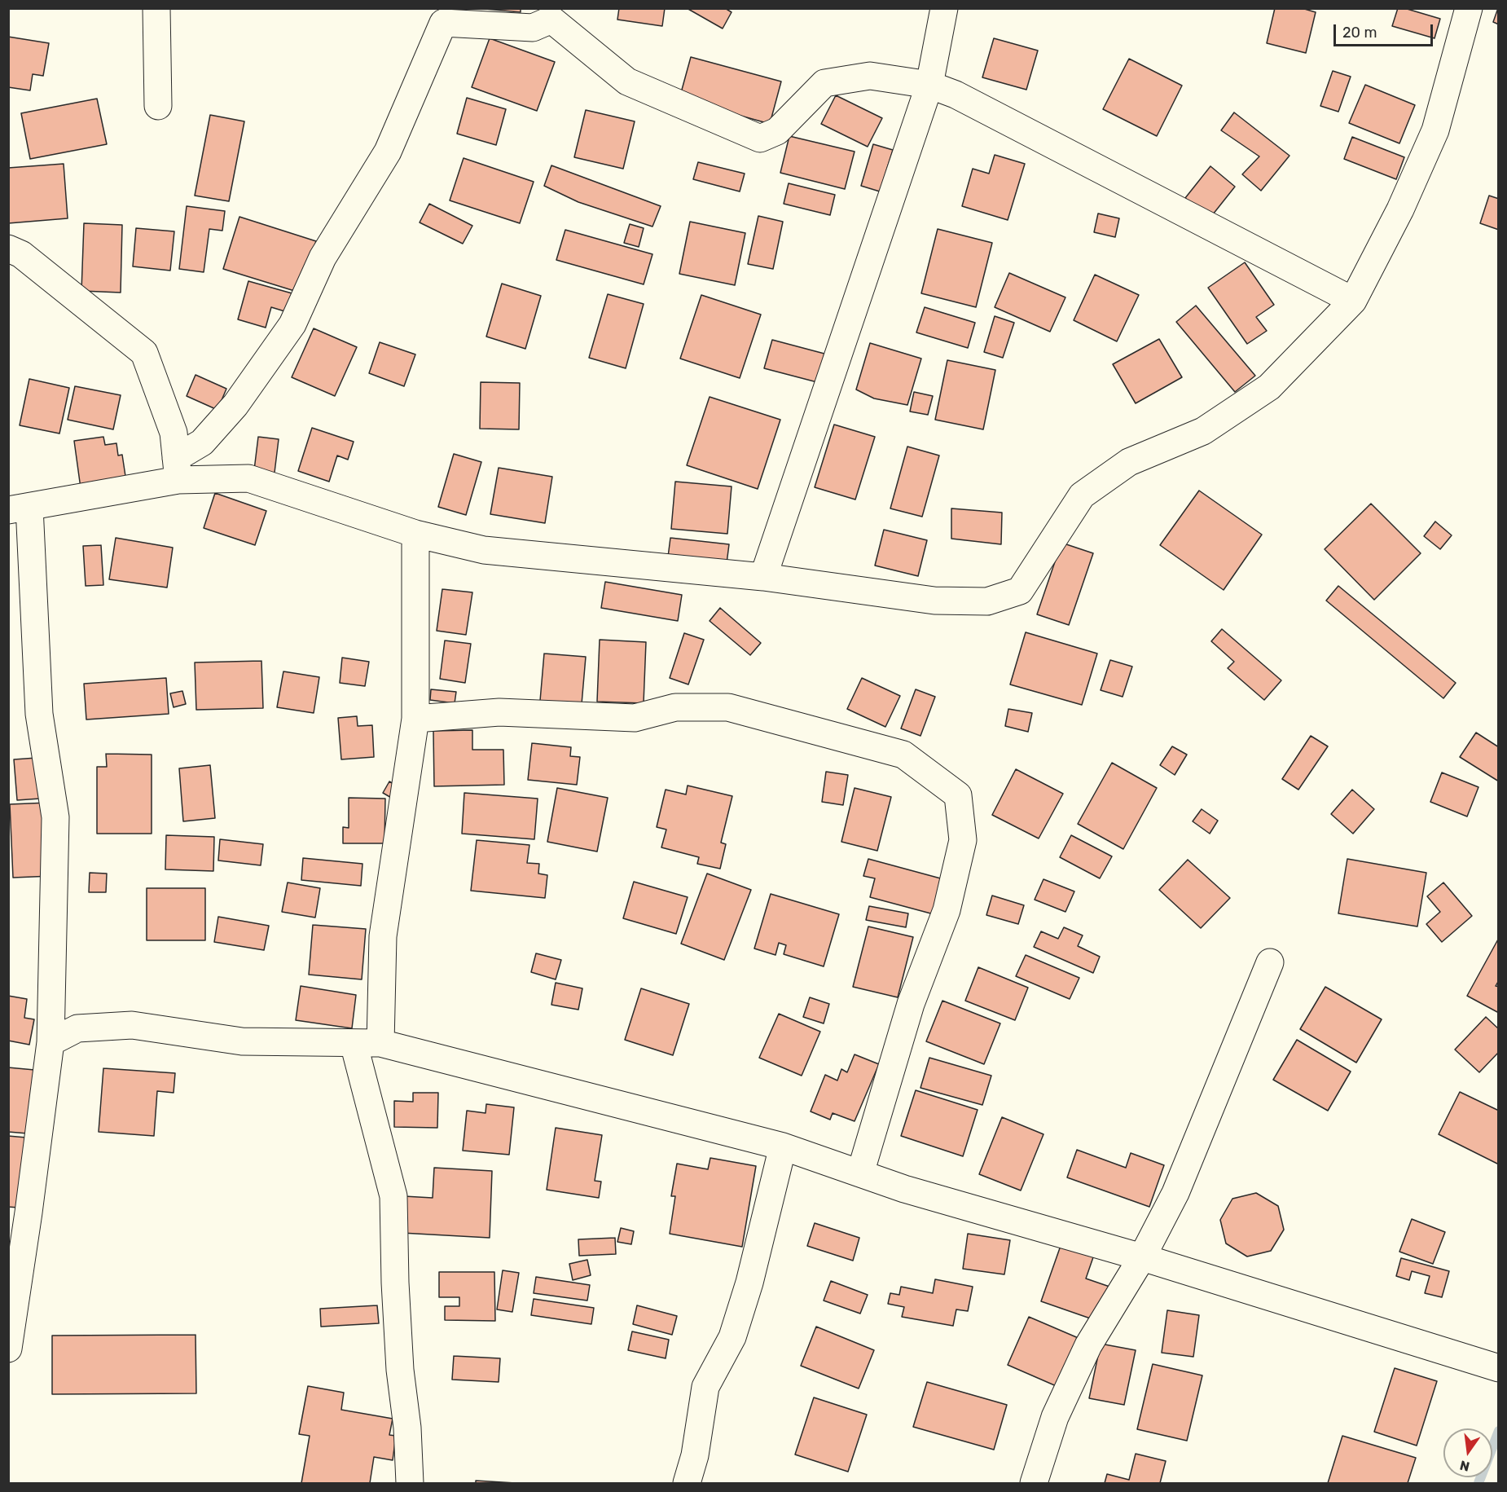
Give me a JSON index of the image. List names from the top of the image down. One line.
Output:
{"scale_bar":"20 m","north":"bottom"}
